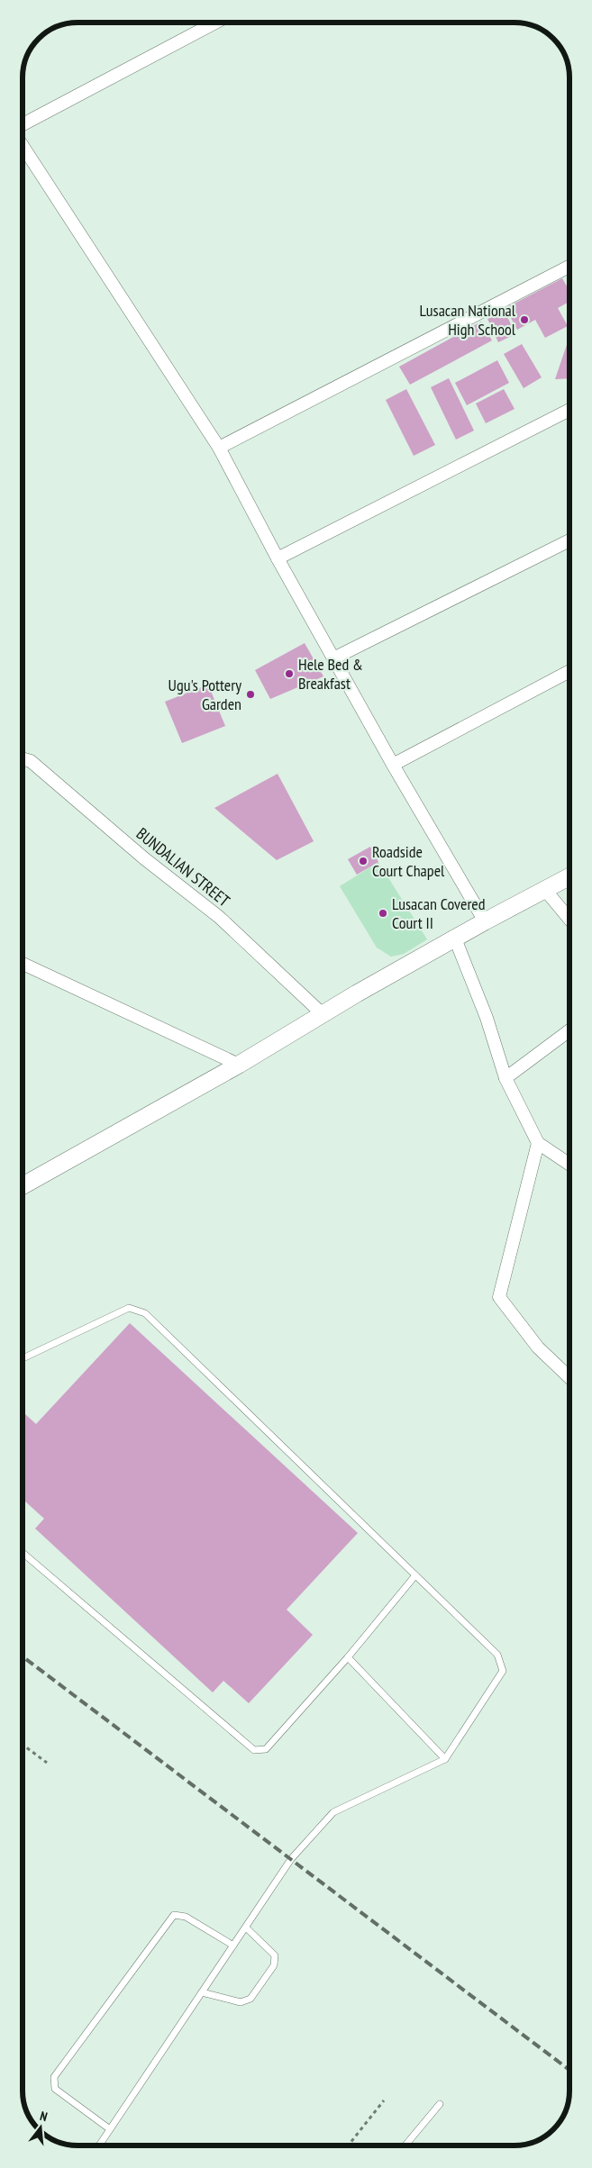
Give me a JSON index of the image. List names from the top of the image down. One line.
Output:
{"streets":{"street":["BUNDALIAN STREET"]},"places":["Lusacan National High School","Hele Bed & Breakfast","Ugu's Pottery Garden","Roadside Court Chapel","Lusacan Covered Court II"],"north":"top"}
